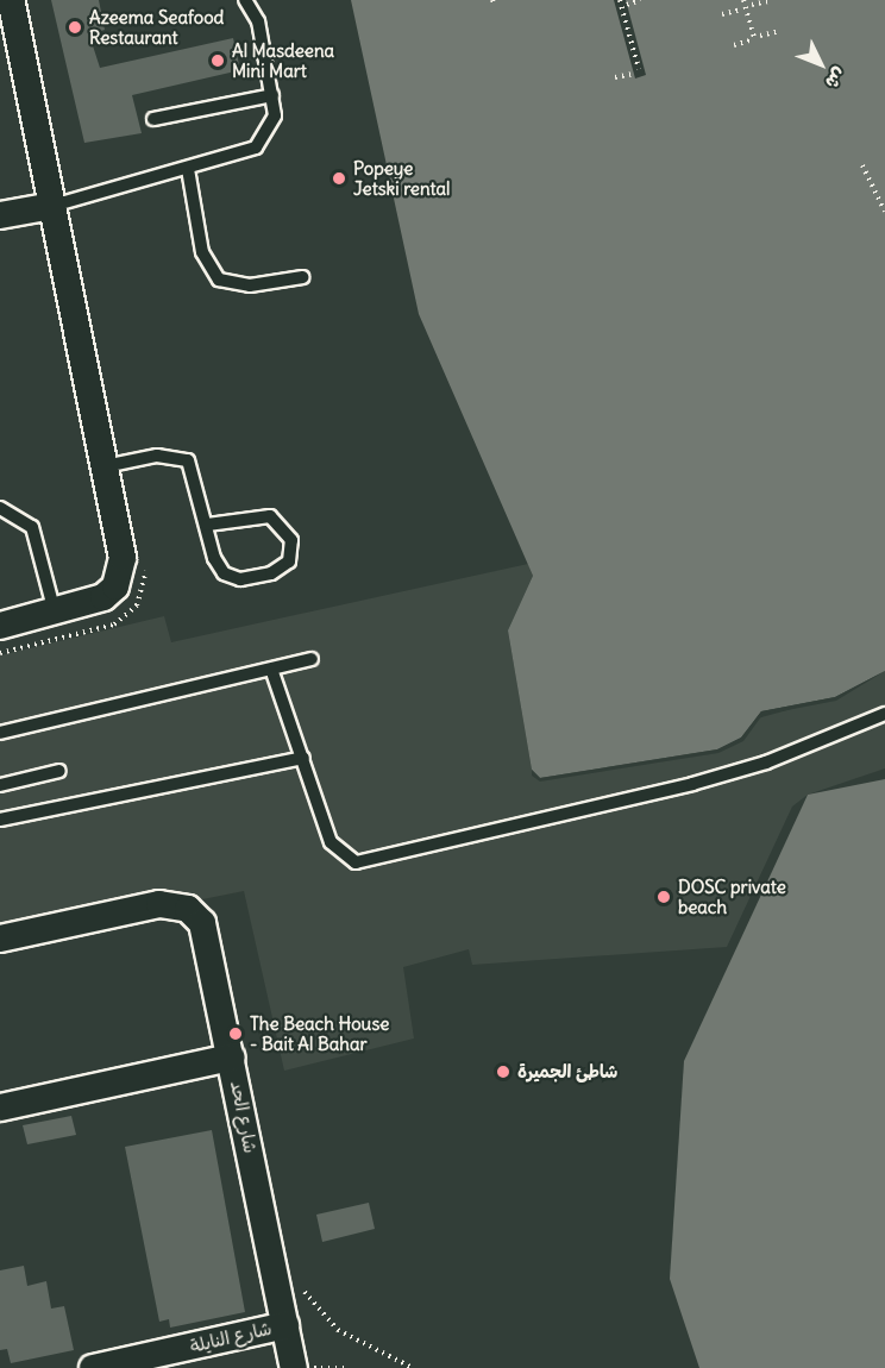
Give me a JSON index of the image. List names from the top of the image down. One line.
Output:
{"streets":{"street":["شارع الحد","شارع النايلة"]},"crossings":[["شارع الحد","شارع النايلة"]],"places":["Azeema Seafood Restaurant","Al Masdeena Mini Mart","Popeye Jetski rental","DOSC private beach","The Beach House - Bait Al Bahar","شاطئ الجميرة"],"north":"bottom right"}
